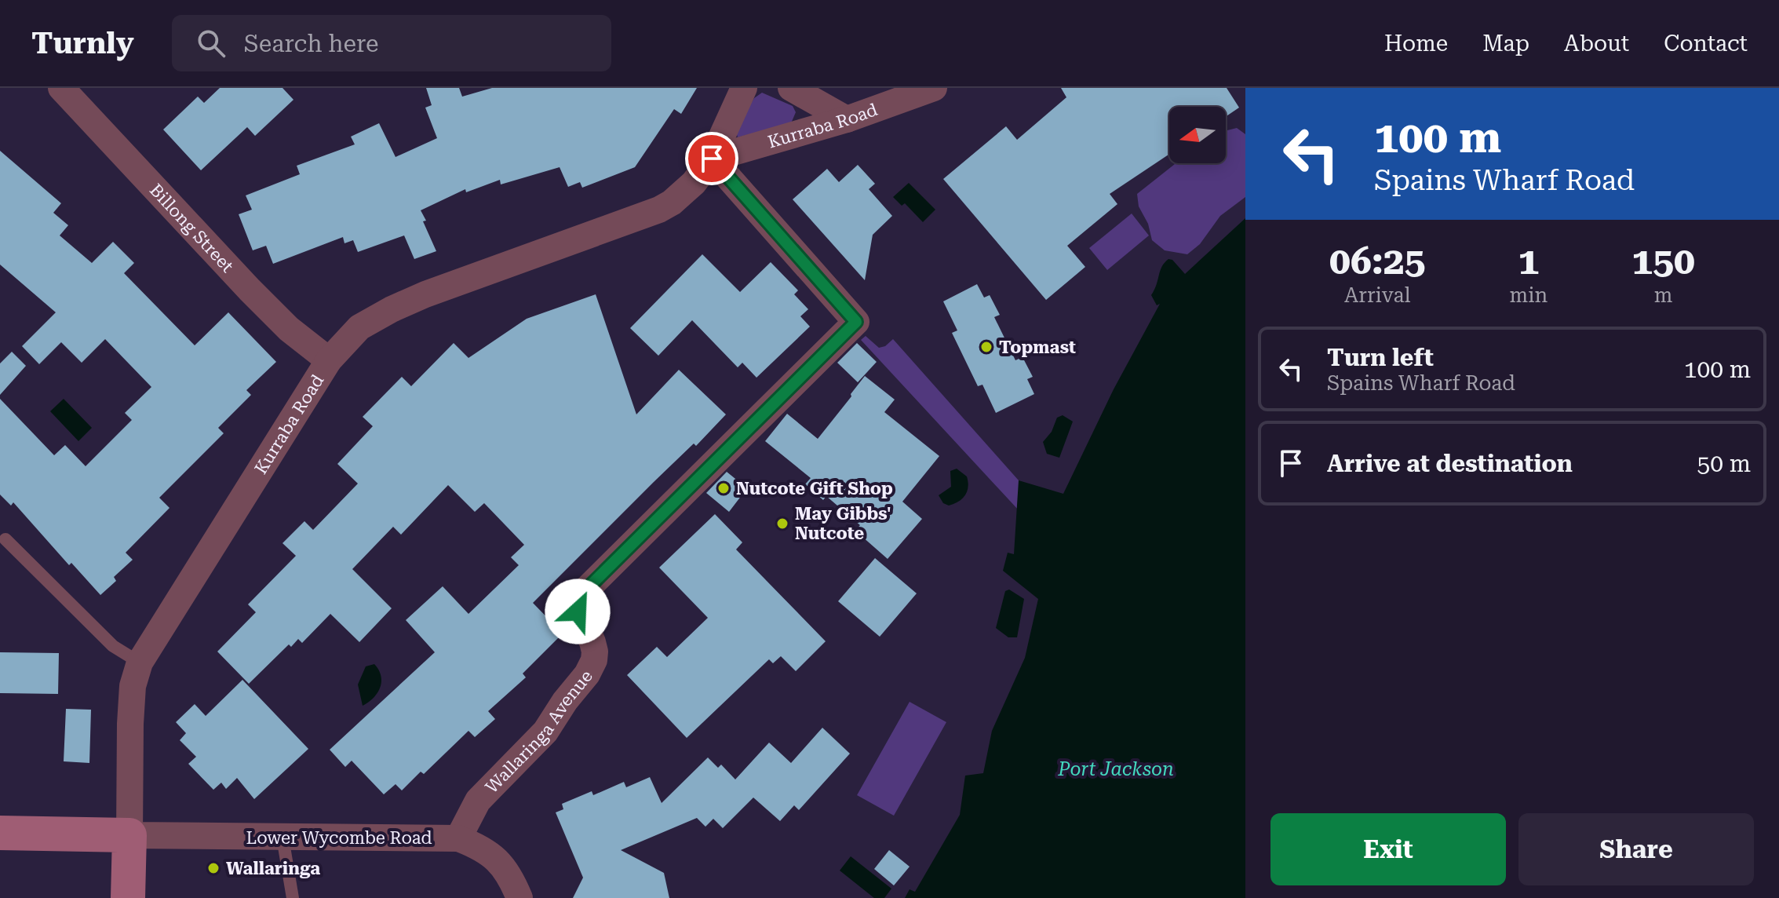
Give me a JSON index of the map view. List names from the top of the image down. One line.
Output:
{"streets":{"main road":["Kurraba Road"],"street":["Billong Street","Wallaringa Avenue","Lower Wycombe Road"]},"crossings":[["Kurraba Road","Billong Street"],["Kurraba Road","Wallaringa Avenue"],["Kurraba Road","Lower Wycombe Road"],["Wallaringa Avenue","Lower Wycombe Road"]],"water":["Port Jackson"],"places":["Topmast","Nutcote Gift Shop","May Gibbs' Nutcote","Wallaringa"],"north":"left","page":{"header":"Turnly","search":"Search here","nav":["Home","Map","About","Contact"],"turn":["100 m","Spains Wharf Road"],"eta":["06:25","Arrival","1","min","150","m"],"list":[{"name":"Turn left","note":"Spains Wharf Road","value":"100 m"},{"name":"Arrive at destination","value":"50 m"}],"buttons":["Exit","Share"]}}
